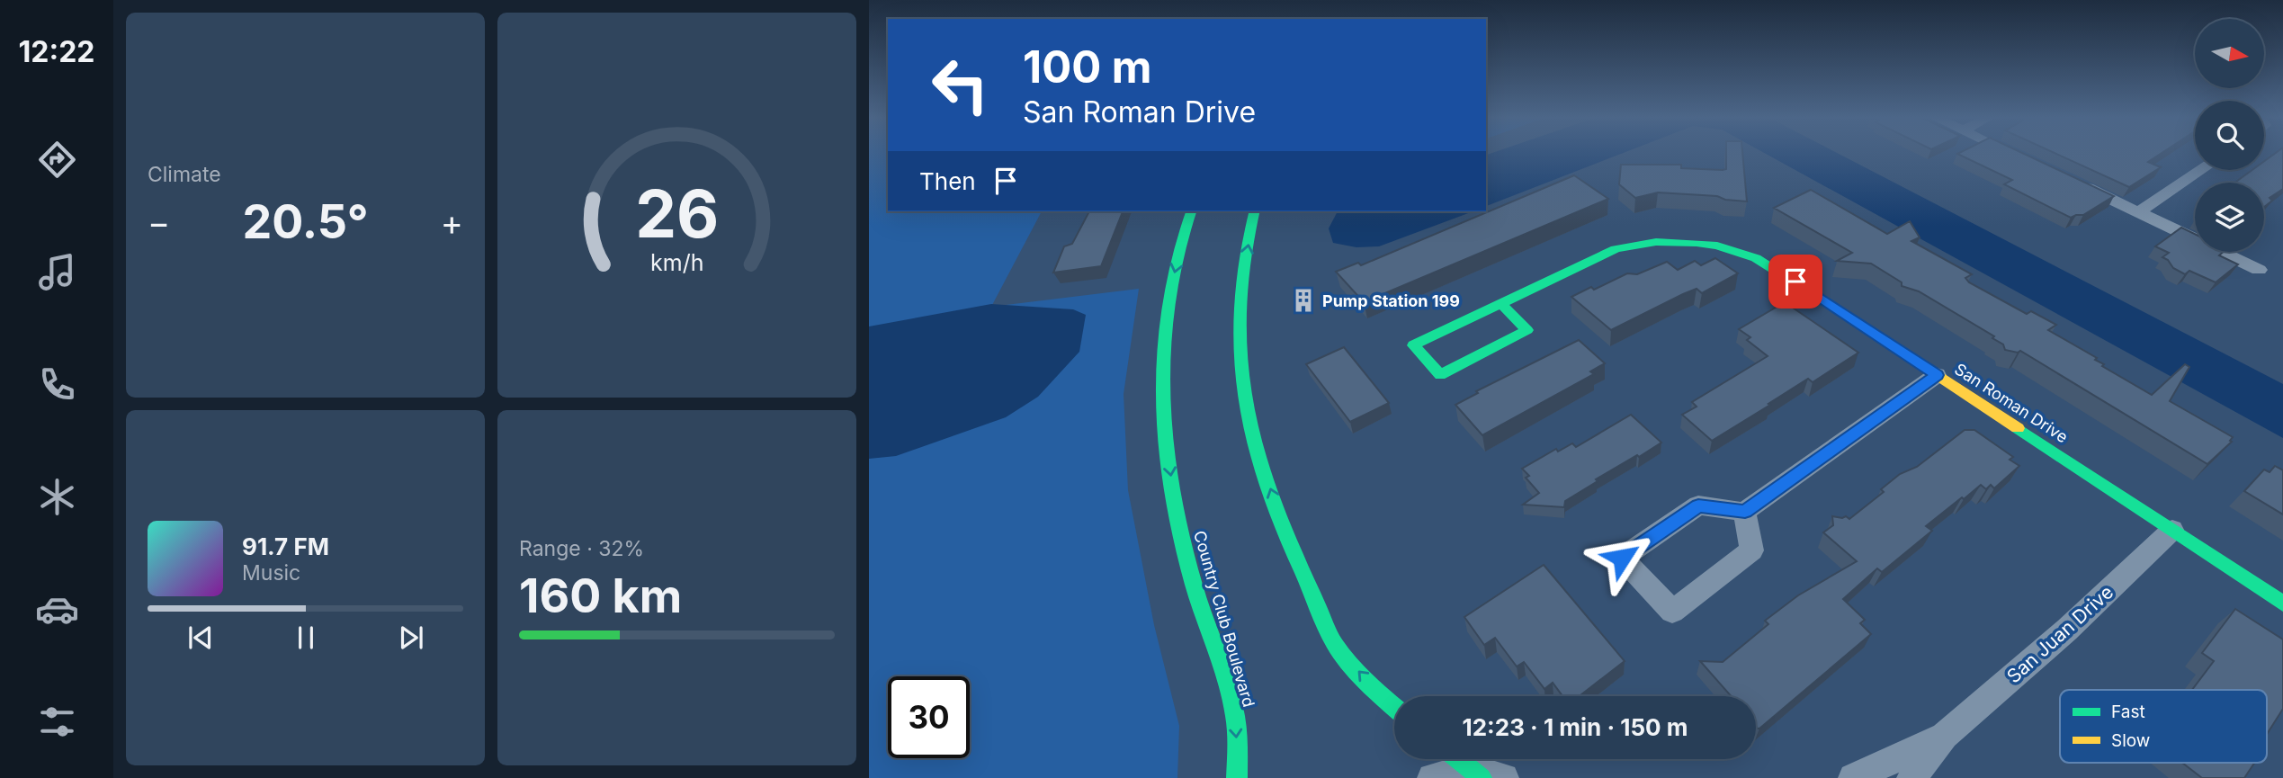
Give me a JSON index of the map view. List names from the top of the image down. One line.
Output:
{"streets":{"street":["San Roman Drive","Country Club Boulevard","San Juan Drive"]},"crossings":[["San Roman Drive","San Juan Drive"]],"places":{"building":["Pump Station 199"]},"legend":["Fast","Slow"],"north":"right","page":{"tabs":"12:22","tile":["Climate",["Range · 32%","160 km"]],"turn":["100 m","San Roman Drive"],"then":"Then","heat":["−","20.5°","+"],"song":["91.7 FM","Music"],"limit":"30","trip":"12:23 · 1 min · 150 m","gauge":["26","km/h"]}}
